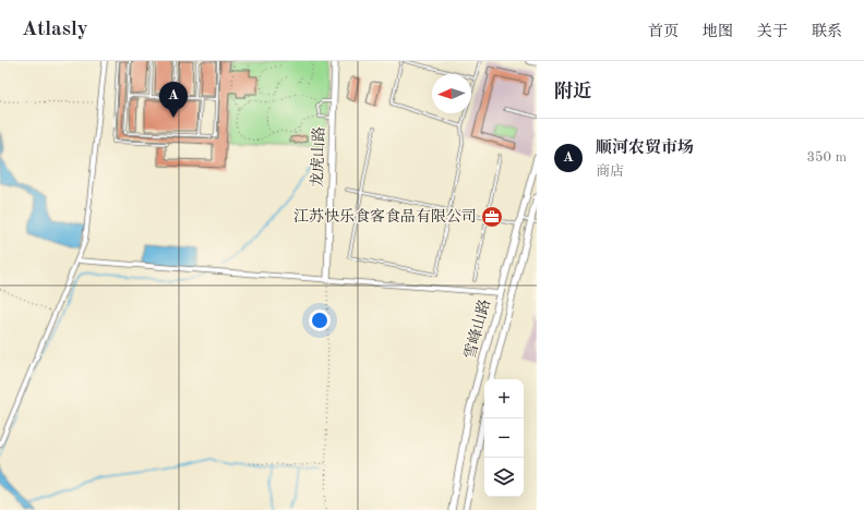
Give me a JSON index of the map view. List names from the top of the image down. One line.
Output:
{"streets":{"main road":["龙虎山路","雪峰山路"]},"places":{"office":["江苏快乐食客食品有限公司"]},"north":"left","page":{"header":"Atlasly","nav":["首页","地图","关于","联系"],"heading":"附近","pins":"A","list":[{"mark":"A","name":"顺河农贸市场","note":"商店","value":"350 m"}],"map_buttons":["+","−"]}}
